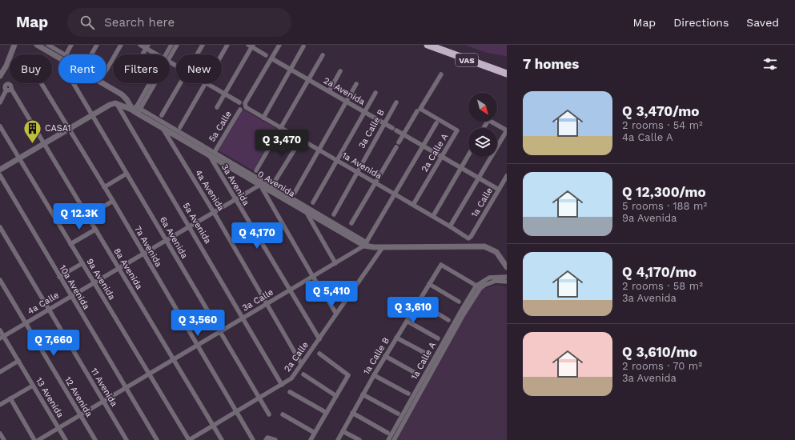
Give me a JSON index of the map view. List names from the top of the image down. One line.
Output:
{"streets":{"highway":["VAS"],"street":["2a Avenida","5a Calle","3a Calle B","2a Calle A","1a Avenida","0 Avenida","3a Avenida","4a Avenida","1a Calle","5a Avenida","6a Avenida","7a Avenida","8a Avenida","9a Avenida","10a Avenida","3a Calle","4a Calle","1a Calle B","2a Calle","1a Calle A","11 Avenida","12 Avenida","13 Avenida"]},"crossings":[["2a Avenida","3a Calle B"],["2a Avenida","2a Calle A"],["2a Avenida","1a Avenida"],["2a Avenida","1a Calle"],["2a Avenida","3a Calle"],["5a Calle","0 Avenida"],["3a Calle B","1a Avenida"],["2a Calle A","1a Avenida"],["1a Avenida","1a Calle"],["1a Avenida","3a Calle"],["0 Avenida","3a Avenida"],["0 Avenida","4a Avenida"],["0 Avenida","3a Calle"],["0 Avenida","4a Calle"],["0 Avenida","2a Calle"],["3a Avenida","3a Calle"],["3a Avenida","4a Calle"],["3a Avenida","2a Calle"],["4a Avenida","3a Calle"],["4a Avenida","4a Calle"],["4a Avenida","2a Calle"],["5a Avenida","3a Calle"],["5a Avenida","4a Calle"],["5a Avenida","2a Calle"],["6a Avenida","3a Calle"],["6a Avenida","4a Calle"],["6a Avenida","2a Calle"],["7a Avenida","3a Calle"],["7a Avenida","4a Calle"],["7a Avenida","2a Calle"],["8a Avenida","3a Calle"],["8a Avenida","4a Calle"],["8a Avenida","2a Calle"],["9a Avenida","3a Calle"],["9a Avenida","4a Calle"],["9a Avenida","2a Calle"],["10a Avenida","3a Calle"],["10a Avenida","4a Calle"],["3a Calle","11 Avenida"],["3a Calle","12 Avenida"],["3a Calle","13 Avenida"],["4a Calle","11 Avenida"],["4a Calle","12 Avenida"],["4a Calle","13 Avenida"],["1a Calle B","1a Calle A"]],"places":{"building":["CASA1"]},"north":"bottom right","page":{"header":"Map","search":"Search here","nav":["Map","Directions","Saved"],"heading":"7 homes","chip":["Buy","Rent","Filters","New"],"list":[{"name":"Q 3,470/mo","note":"2 rooms · 54 m² · 4a Calle A"},{"name":"Q 12,300/mo","note":"5 rooms · 188 m² · 9a Avenida"},{"name":"Q 4,170/mo","note":"2 rooms · 58 m² · 3a Avenida"},{"name":"Q 3,610/mo","note":"2 rooms · 70 m² · 3a Avenida"}],"price":["Q 3,470","Q 12.3K","Q 4,170","Q 5,410","Q 3,610","Q 3,560","Q 7,660"]}}
